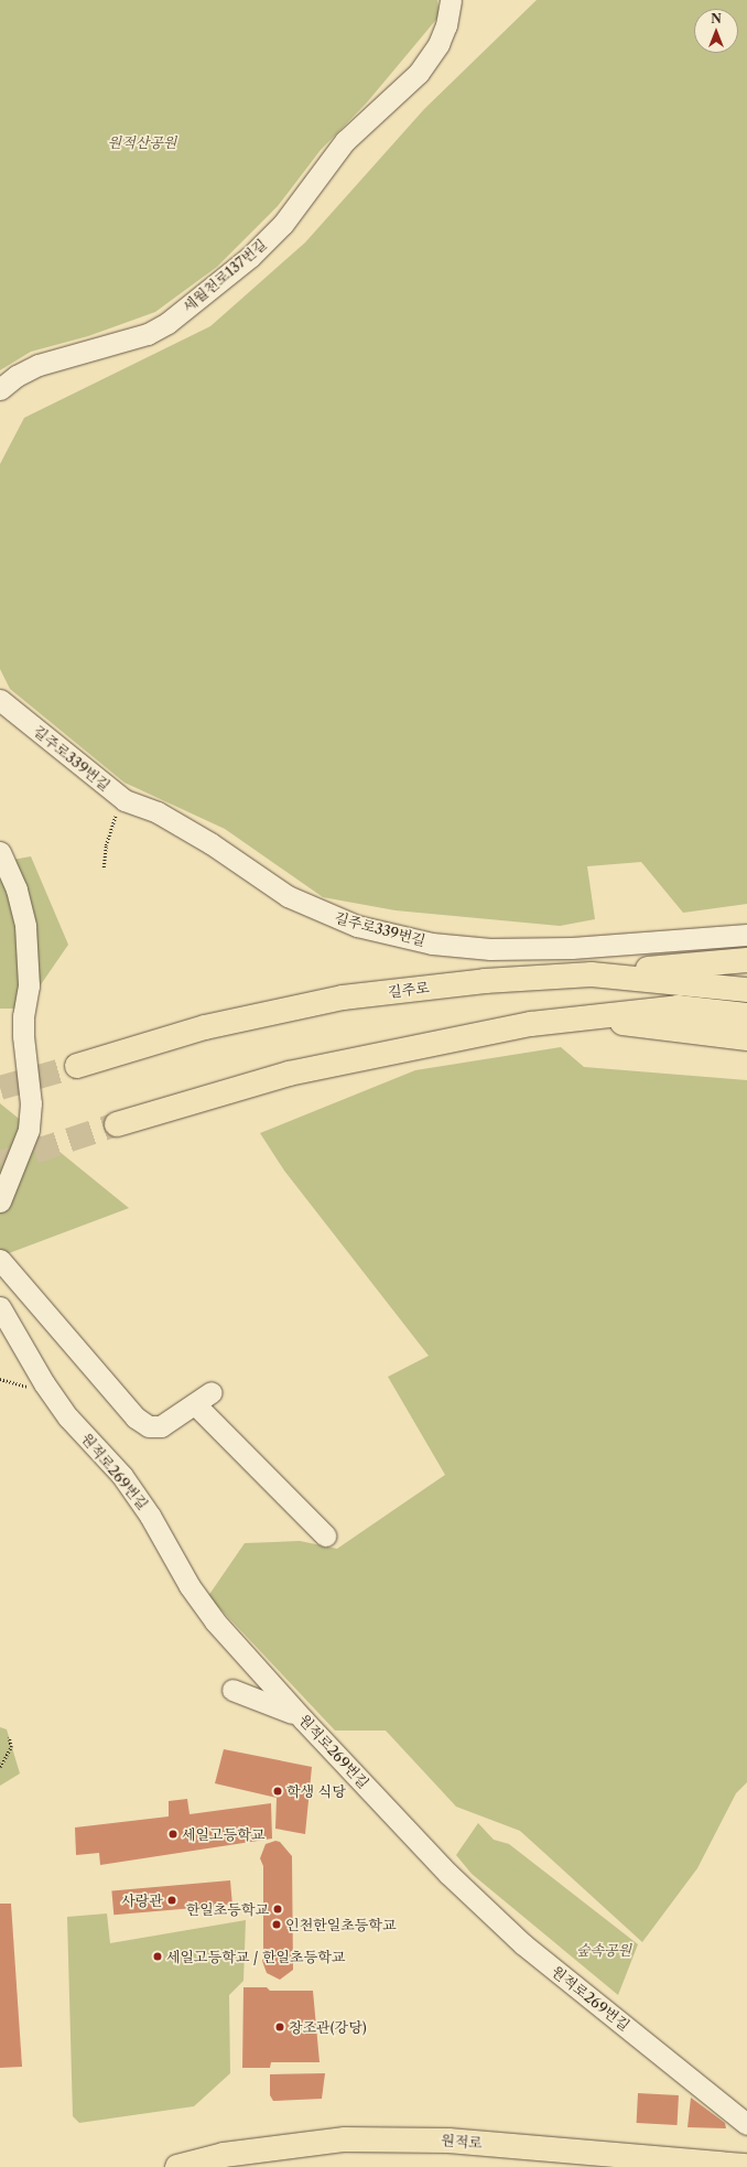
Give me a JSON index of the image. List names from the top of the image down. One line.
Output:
{"streets":{"main road":["길주로","원적로"],"street":["세월천로137번길","길주로339번길","원적로269번길"]},"parks":["원적산공원","숲속공원"],"places":["학생 식당","세일고등학교","사랑관","한일초등학교","인천한일초등학교","세일고등학교 / 한일초등학교","창조관(강당)"],"north":"top"}
